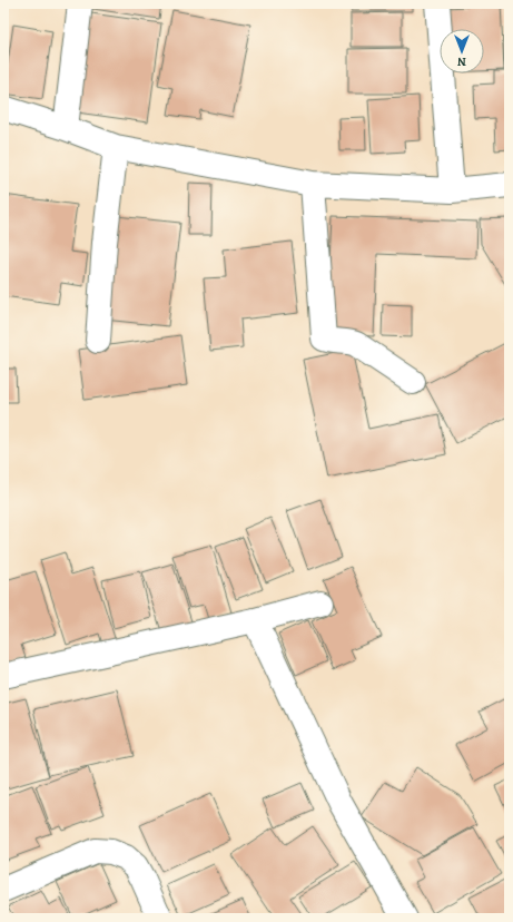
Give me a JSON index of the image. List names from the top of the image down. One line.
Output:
{"north":"bottom"}
